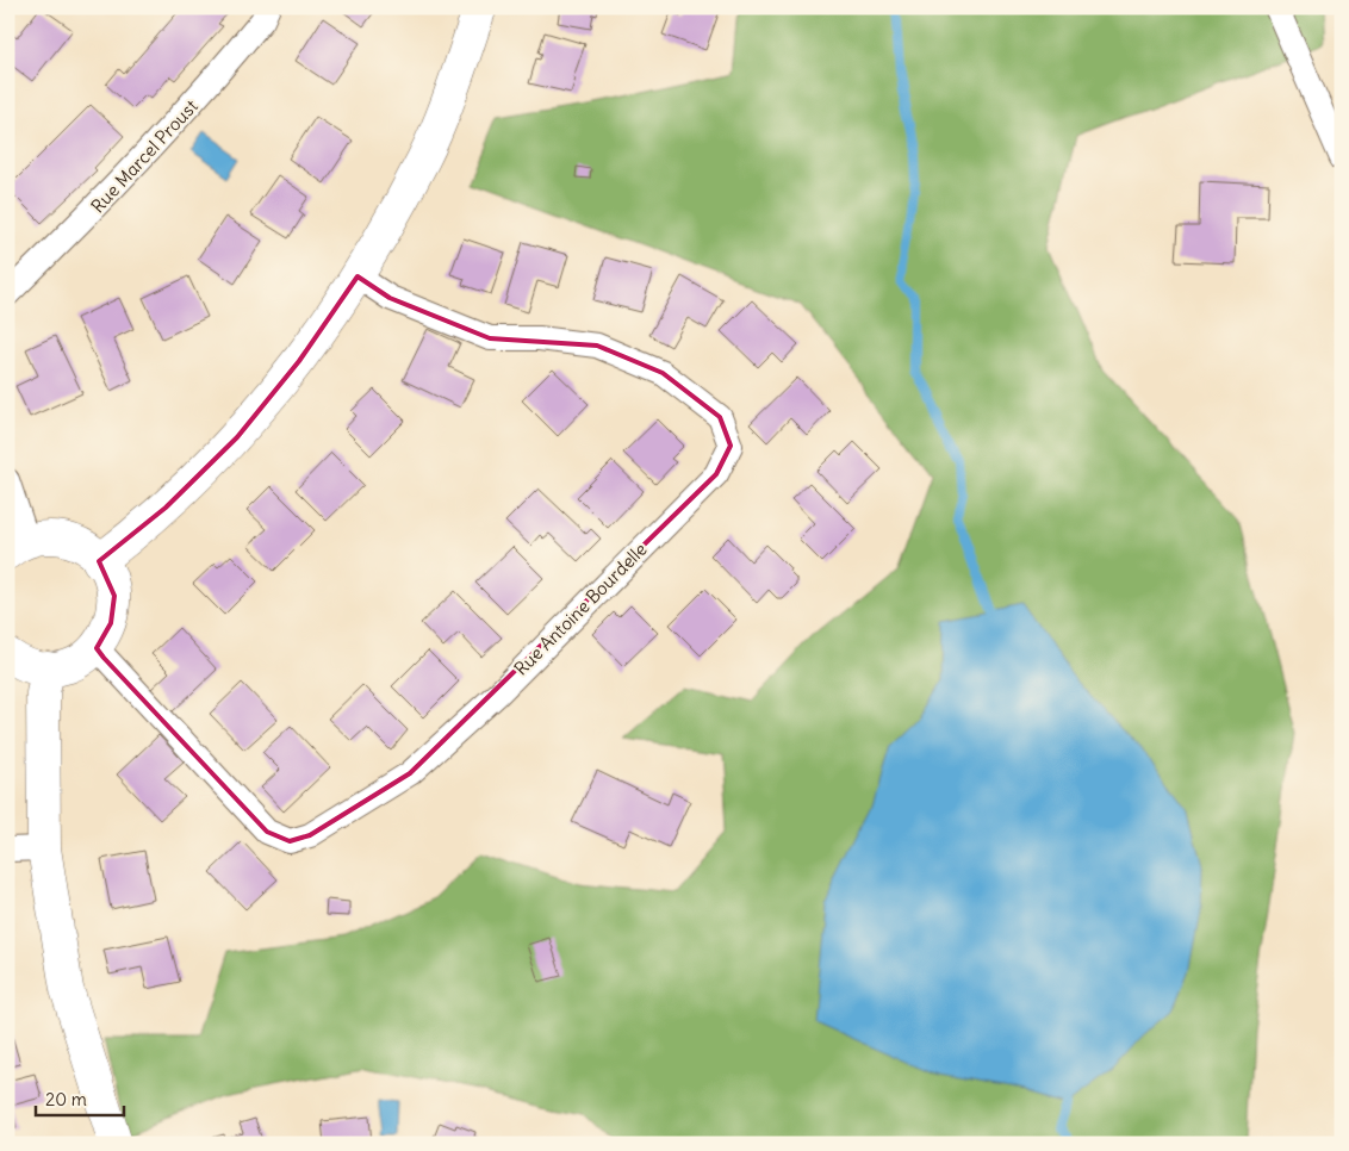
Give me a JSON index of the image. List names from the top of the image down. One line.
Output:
{"streets":{"street":["Rue Marcel Proust","Rue Antoine Bourdelle"]},"scale_bar":"20 m"}
